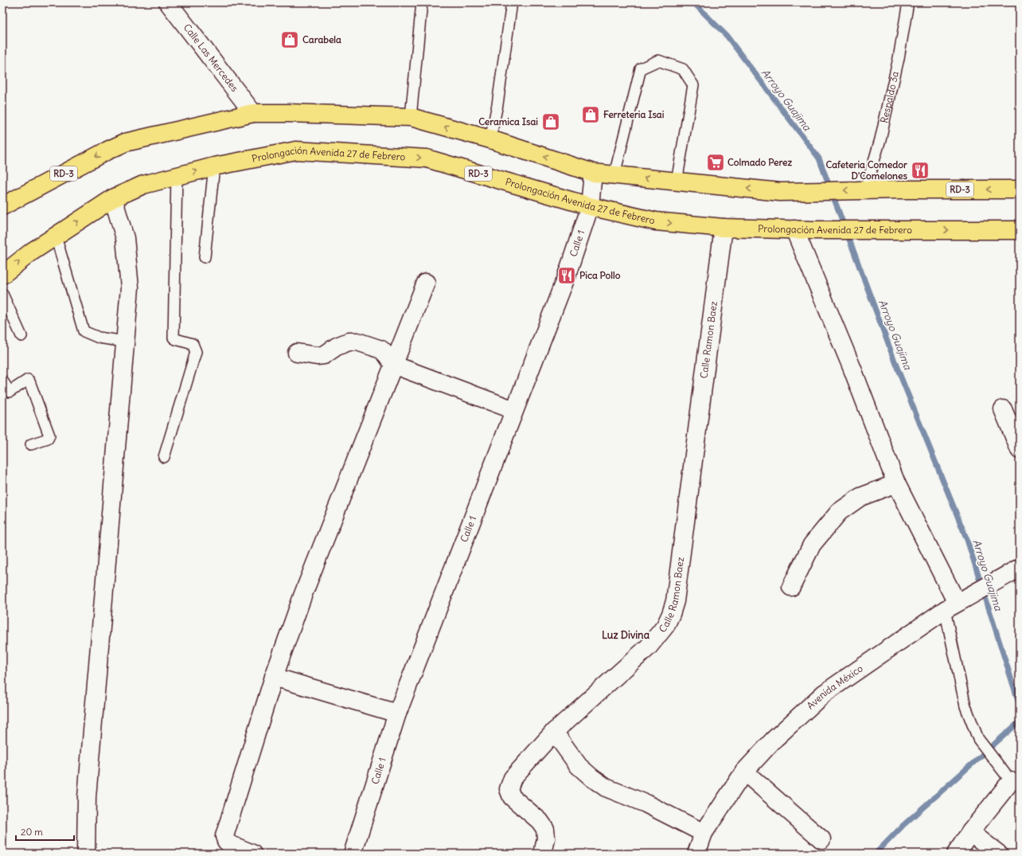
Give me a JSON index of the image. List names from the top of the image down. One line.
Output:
{"streets":{"main road":["Prolongación Avenida 27 de Febrero","RD-3"],"street":["Calle Las Mercedes","Calle 1","Calle Ramon Baez","Avenida México"],"lane":["Respaldo 3a"]},"crossings":[["Calle Las Mercedes","RD-3"],["Respaldo 3a","RD-3"],["Prolongación Avenida 27 de Febrero","Calle 1"],["Prolongación Avenida 27 de Febrero","Calle Ramon Baez"],["RD-3","Calle 1"]],"districts":["Luz Divina"],"water":["Arroyo Guajima"],"places":{"shop":["Carabela","Ferreteria Isai","Ceramica Isai"],"supermarket":["Colmado Perez"],"restaurant":["Cafeteria Comedor D'Comelones","Pica Pollo"]},"scale_bar":"20 m"}
